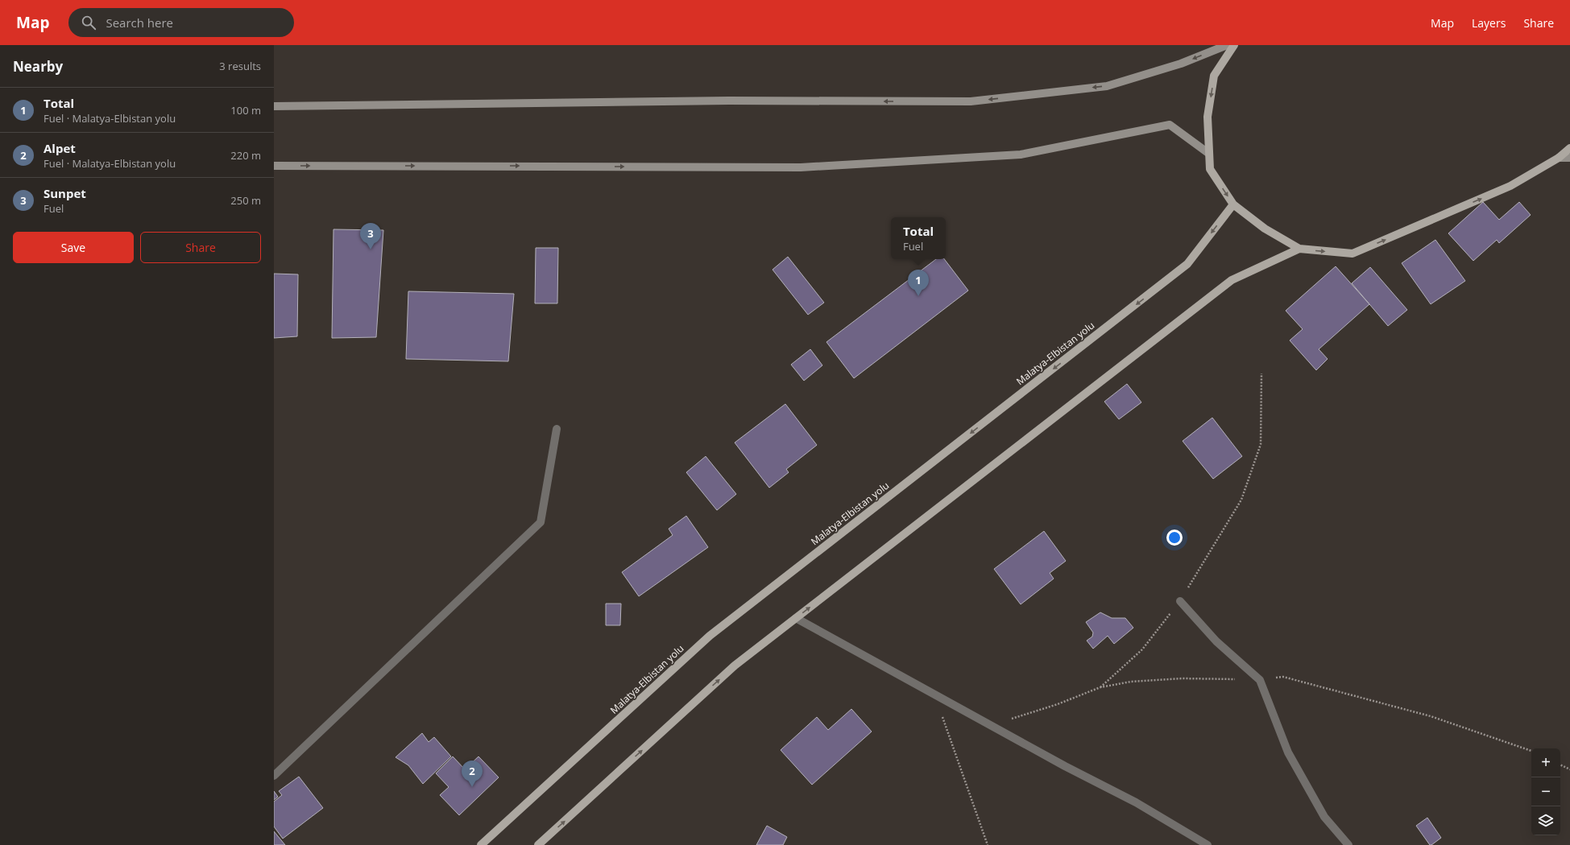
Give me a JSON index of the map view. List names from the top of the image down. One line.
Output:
{"streets":{"main road":["Malatya-Elbistan yolu"]},"page":{"header":"Map","search":"Search here","nav":["Map","Layers","Share"],"heading":["Nearby","3 results"],"list":[{"mark":"1","name":"Total","note":"Fuel · Malatya-Elbistan yolu","value":"100 m"},{"mark":"2","name":"Alpet","note":"Fuel · Malatya-Elbistan yolu","value":"220 m"},{"mark":"3","name":"Sunpet","note":"Fuel","value":"250 m"}],"popup":["Total","Fuel"],"buttons":["Save","Share"],"pins":["3","1","2"],"map_buttons":["+","−"]}}
